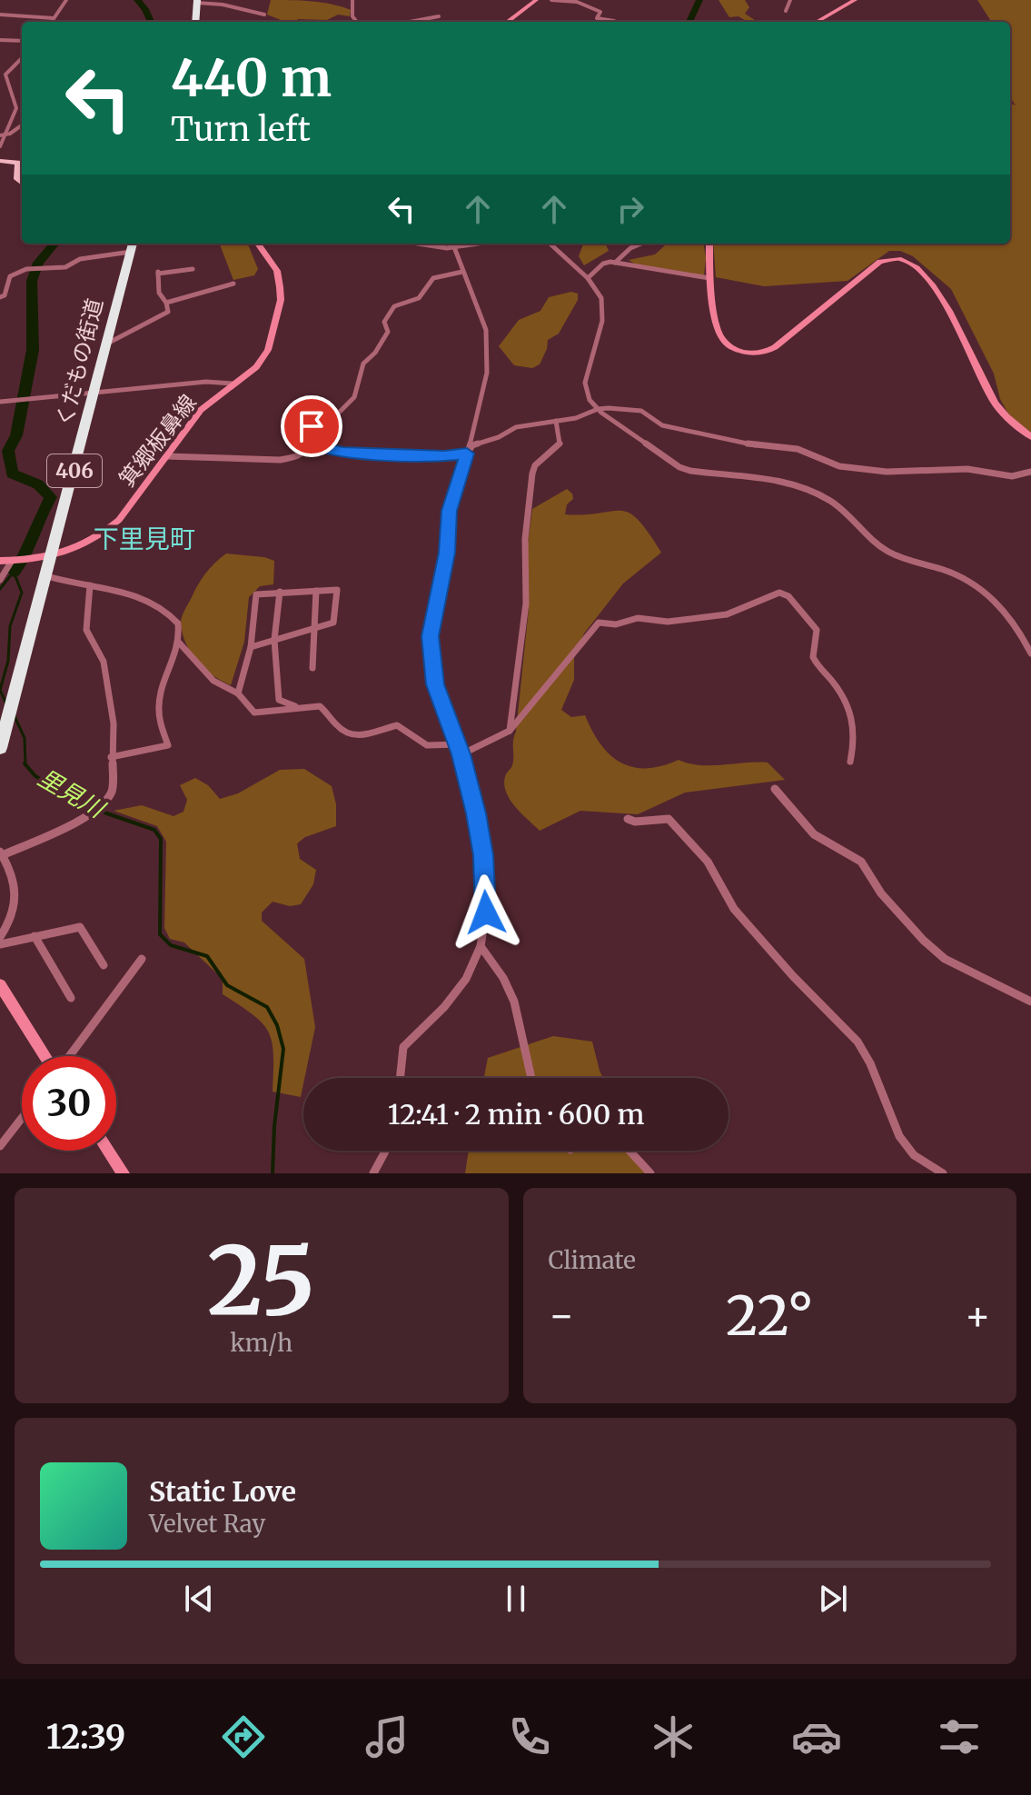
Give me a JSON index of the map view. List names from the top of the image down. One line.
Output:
{"streets":{"highway":["くだもの街道","406"],"street":["箕郷板鼻線"]},"crossings":[["くだもの街道","箕郷板鼻線"]],"districts":["下里見町"],"water":["里見川"],"page":{"turn":["440 m","Turn left"],"limit":"30","trip":"12:41 · 2 min · 600 m","tile":[["25","km/h"],"Climate"],"heat":["−","22°","+"],"song":["Static Love","Velvet Ray"],"tabs":"12:39"}}
